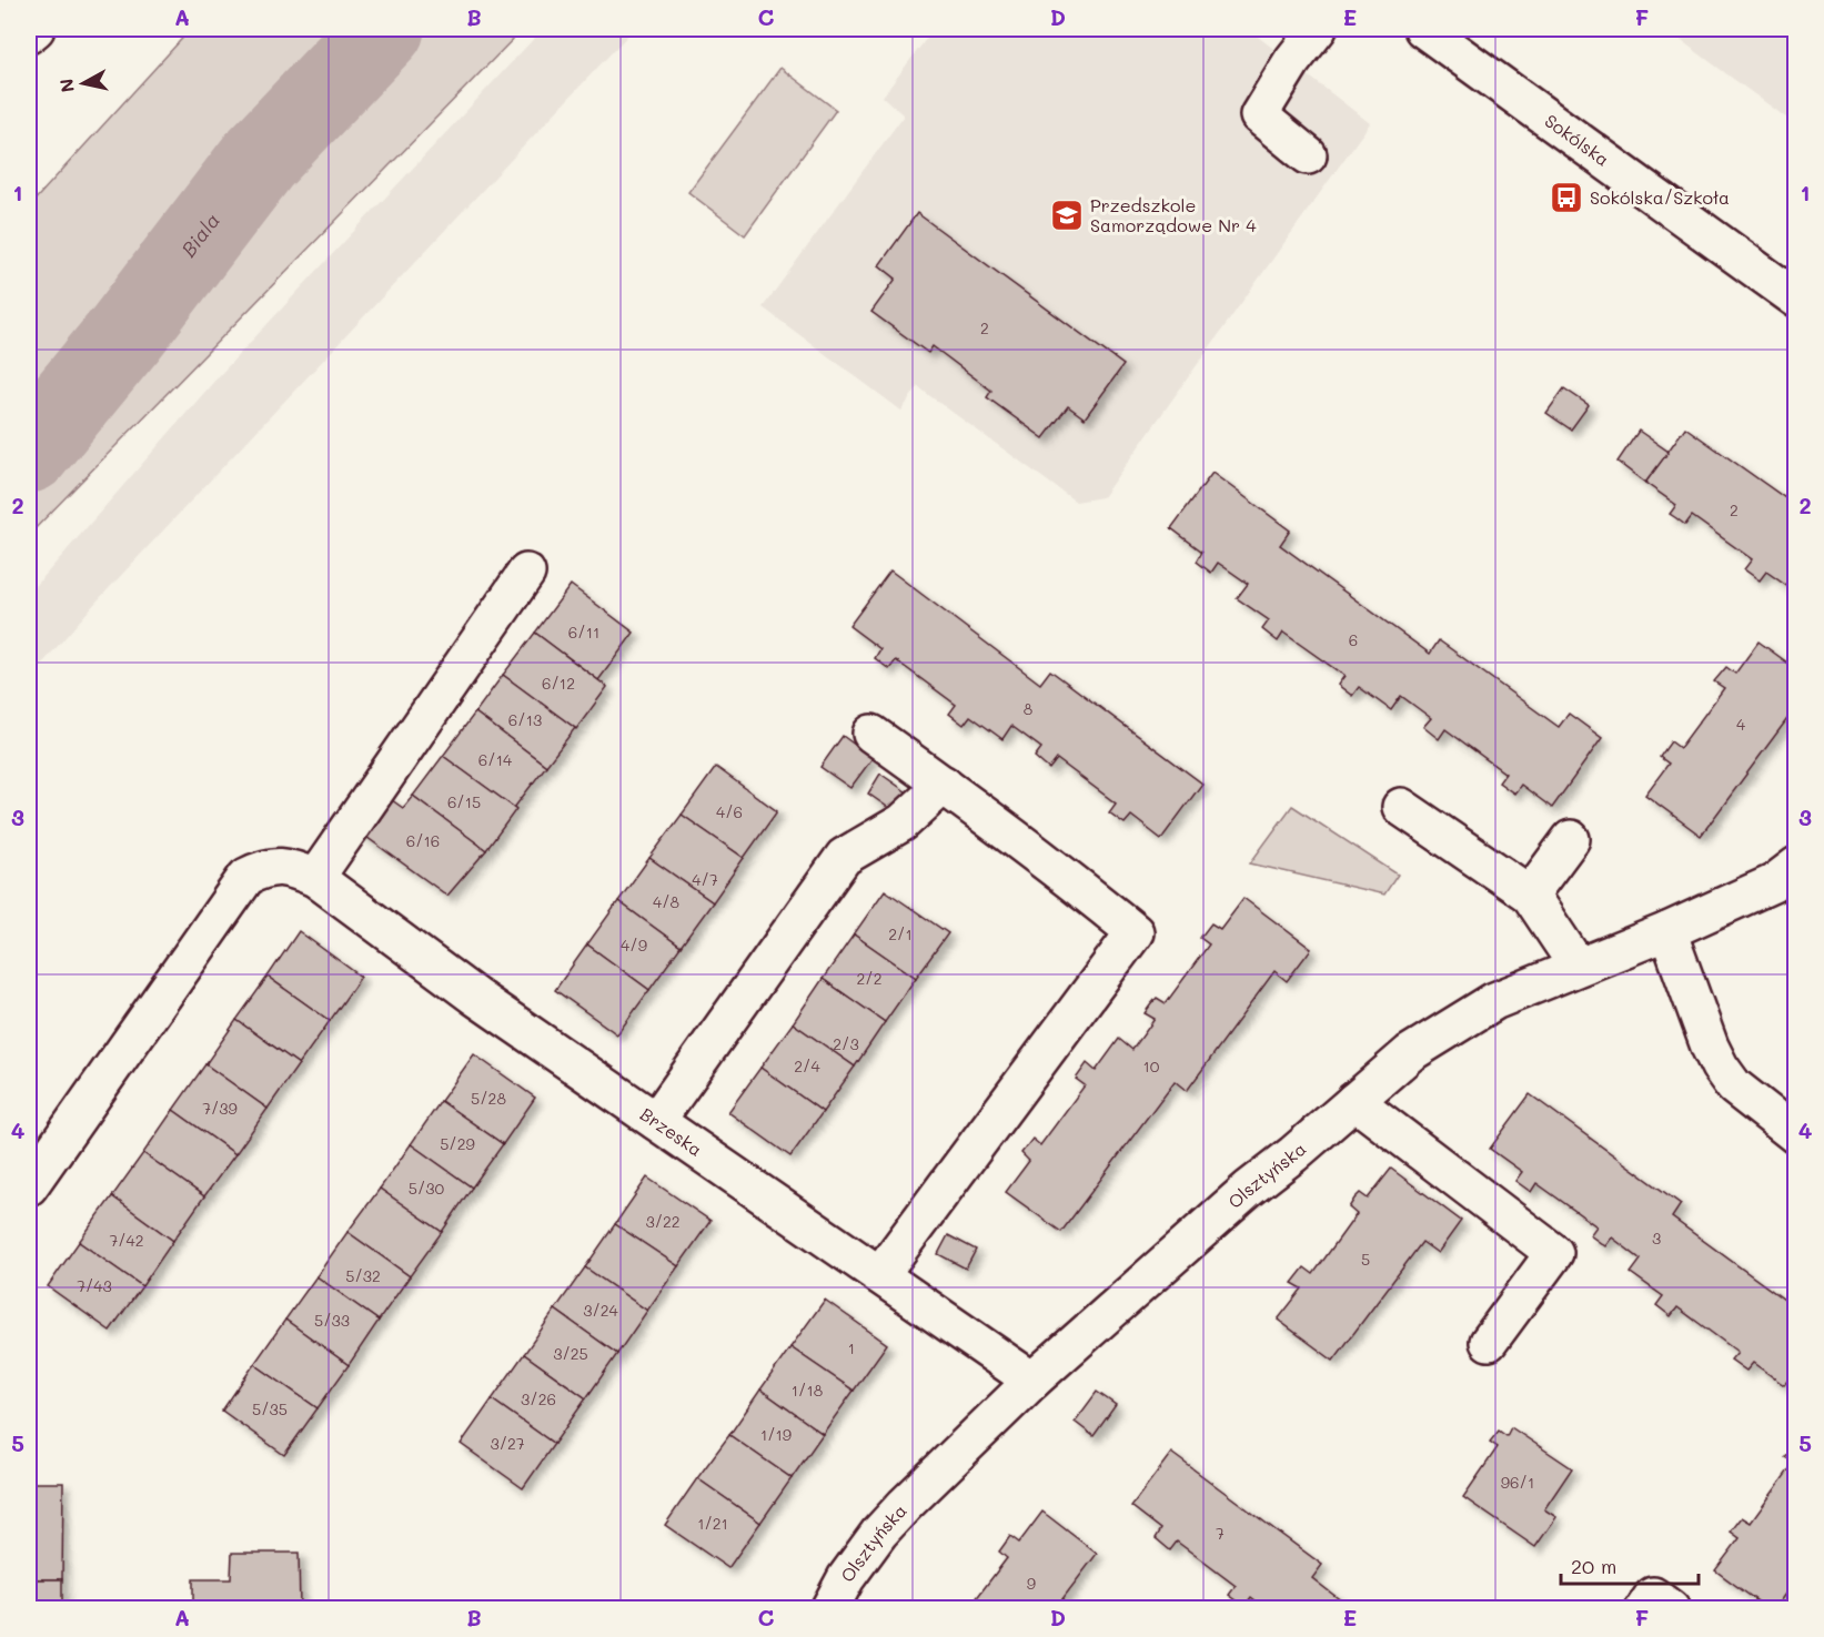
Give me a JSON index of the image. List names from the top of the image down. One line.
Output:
{"streets":{"street":["Sokólska","Brzeska","Olsztyńska"]},"crossings":[["Brzeska","Olsztyńska"]],"water":["Biala"],"places":{"bus stop":["Sokólska/Szkoła"],"school or university":["Przedszkole Samorządowe Nr 4"]},"house_numbers":["2","2","6/11","6","6/12","8","6/13","4","6/14","6/15","4/6","6/16","4/7","4/8","2/1","4/9","2/2","2/3","2/4","10","5/28","7/39","5/29","5/30","3/22","3","7/42","5","5/32","7/43","3/24","5/33","1","3/25","1/18","3/26","5/35","1/19","3/27","96/1","1/21","7","9"],"scale_bar":"20 m","north":"left","grid":{"columns":["A","B","C","D","E","F"],"rows":["1","2","3","4","5"]}}
